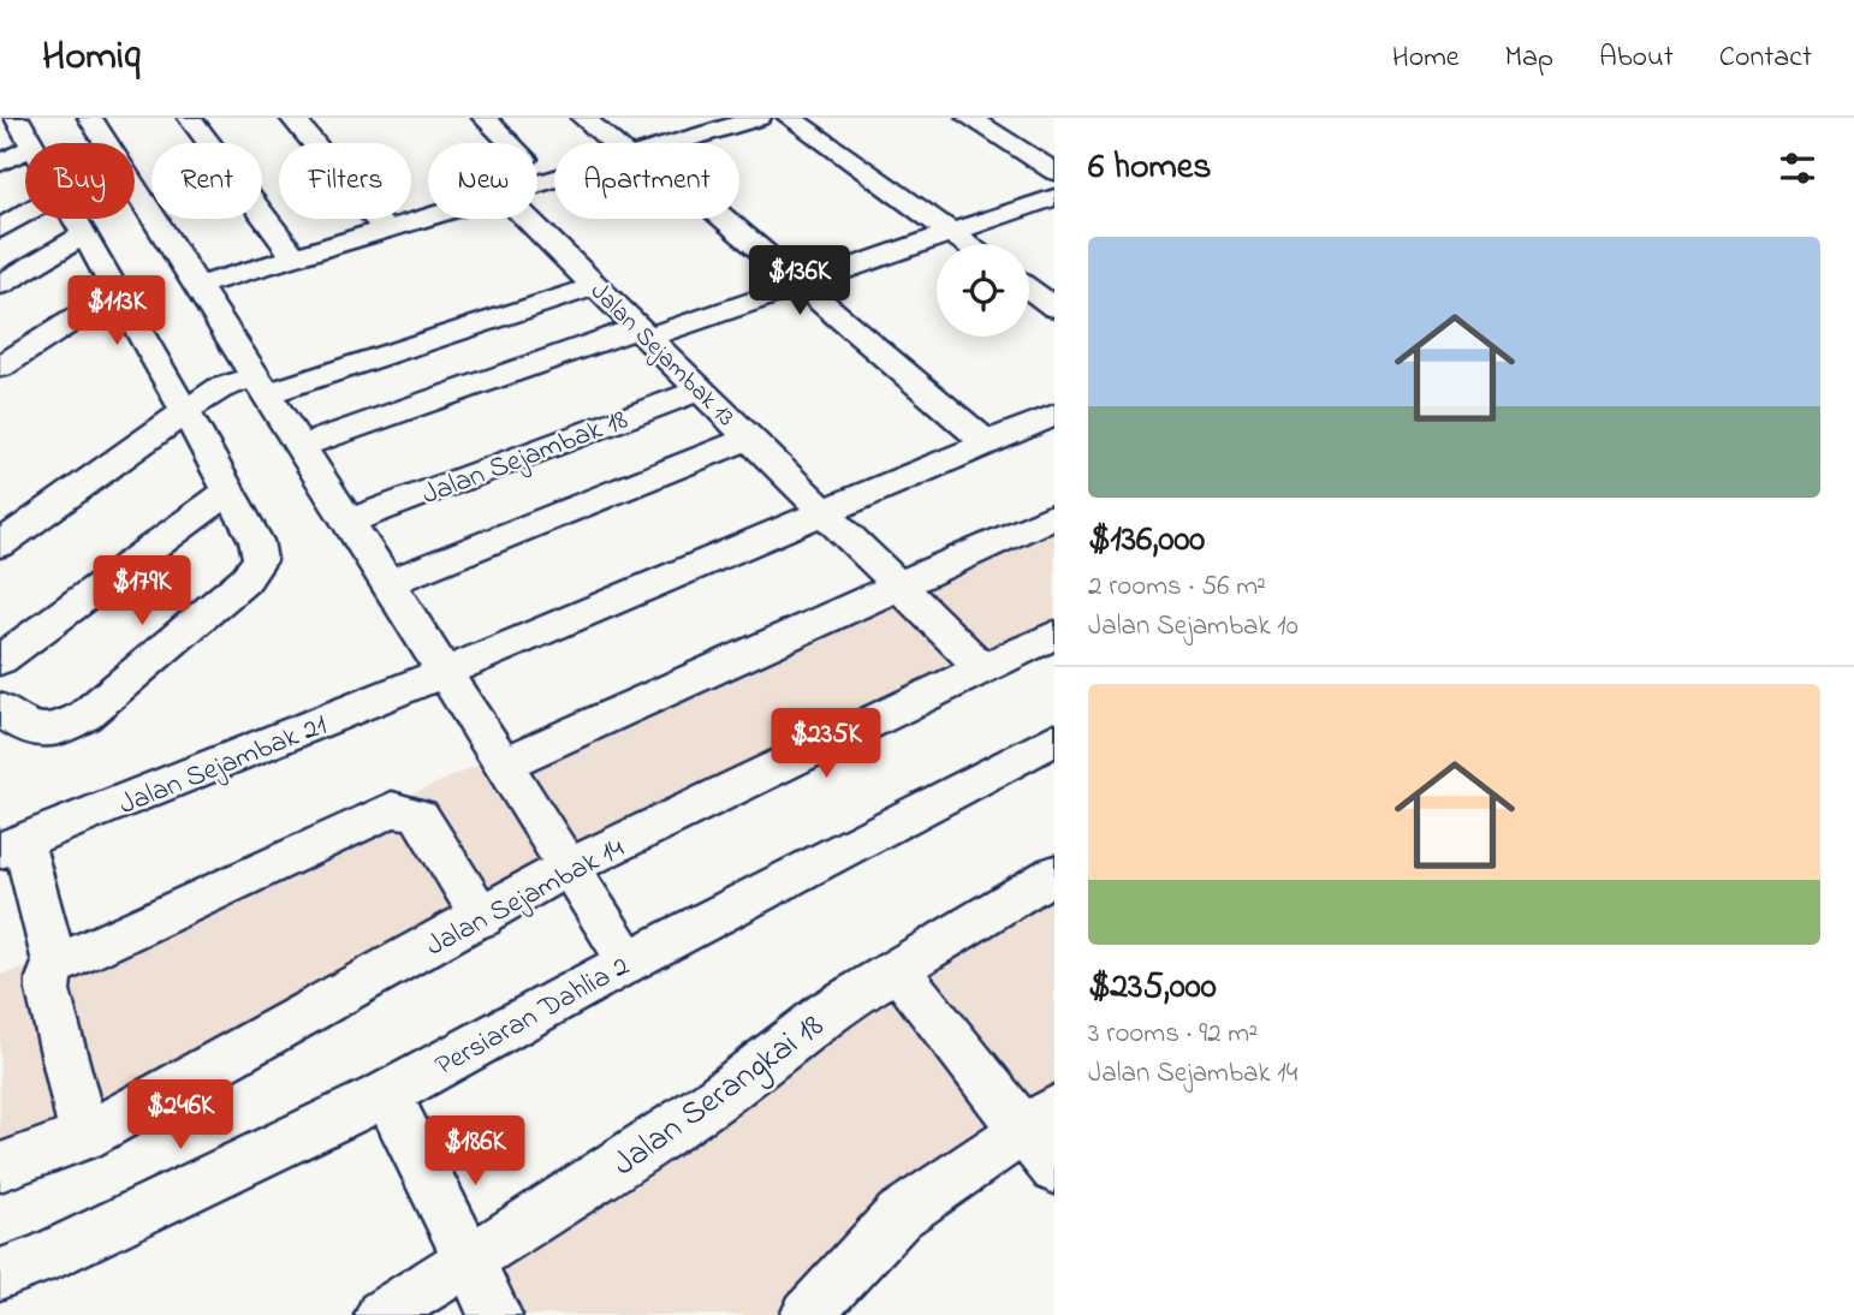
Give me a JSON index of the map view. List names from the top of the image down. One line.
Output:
{"streets":{"street":["Jalan Sejambak 13","Jalan Sejambak 18","Jalan Sejambak 21","Jalan Sejambak 14","Persiaran Dahlia 2","Jalan Serangkai 18"]},"crossings":[["Jalan Sejambak 13","Jalan Sejambak 18"],["Jalan Sejambak 13","Jalan Sejambak 14"]],"page":{"header":"Homiq","nav":["Home","Map","About","Contact"],"heading":"6 homes","chip":["Buy","Rent","Filters","New","Apartment"],"list":[{"name":"$136,000","note":"2 rooms · 56 m² · Jalan Sejambak 10"},{"name":"$235,000","note":"3 rooms · 92 m² · Jalan Sejambak 14"}],"price":["$136K","$113K","$179K","$235K","$246K","$186K"]}}
